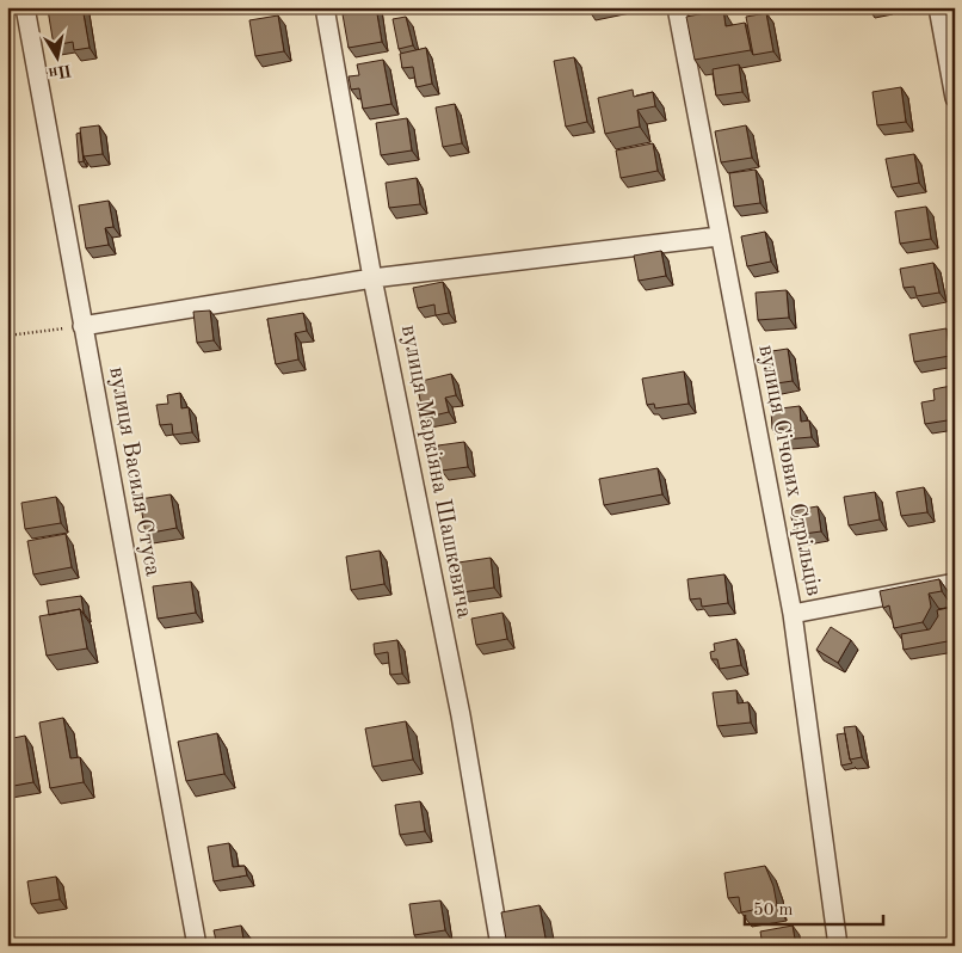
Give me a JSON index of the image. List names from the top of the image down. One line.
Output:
{"streets":{"street":["вулиця Січових Стрільців","вулиця Василя Стуса","вулиця Маркіяна Шашкевича"]},"scale_bar":"50 m","north":"bottom"}
